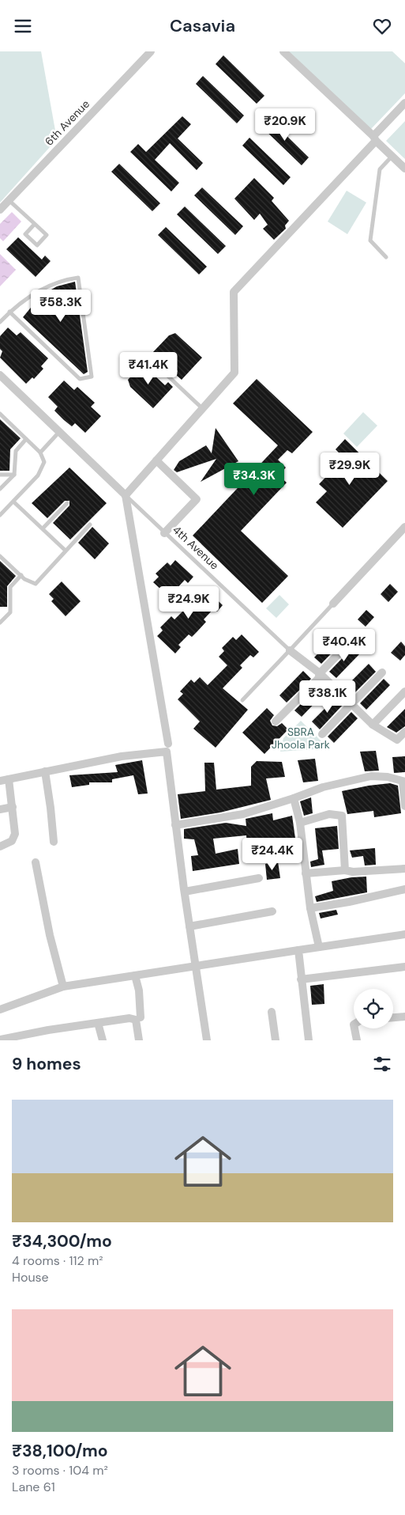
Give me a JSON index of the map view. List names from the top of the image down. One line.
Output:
{"streets":{"street":["6th Avenue","4th Avenue"]},"parks":["SBRA Jhoola Park"],"page":{"header":"Casavia","price":["₹20.9K","₹58.3K","₹41.4K","₹29.9K","₹34.3K","₹24.9K","₹40.4K","₹38.1K","₹24.4K"],"heading":"9 homes","list":[{"name":"₹34,300/mo","note":"4 rooms · 112 m² · House"},{"name":"₹38,100/mo","note":"3 rooms · 104 m² · Lane 61"}]}}
